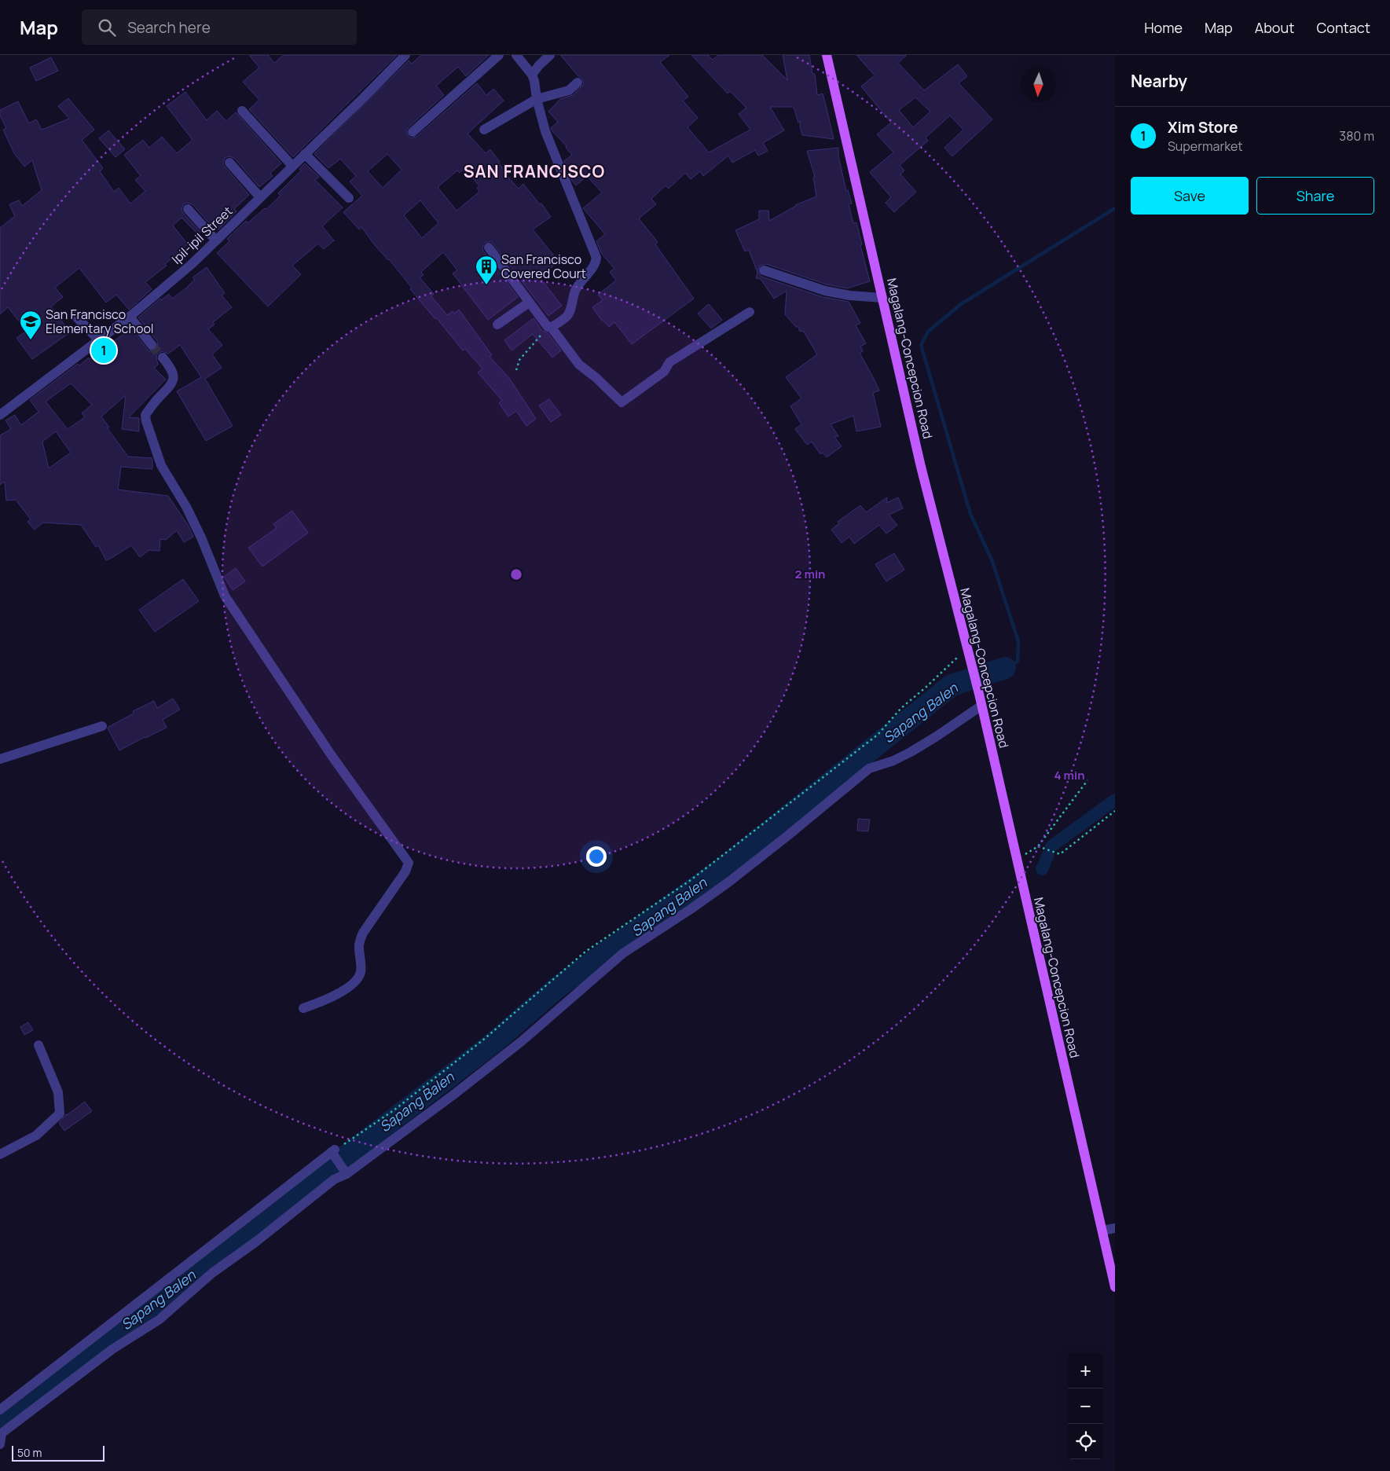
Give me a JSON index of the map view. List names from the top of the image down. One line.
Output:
{"streets":{"main road":["Magalang-Concepcion Road"],"street":["Ipil-ipil Street"]},"districts":["SAN FRANCISCO"],"water":["Sapang Balen"],"places":{"building":["San Francisco Covered Court"],"school or university":["San Francisco Elementary School"]},"scale_bar":"50 m","north":"bottom","page":{"header":"Map","search":"Search here","nav":["Home","Map","About","Contact"],"heading":"Nearby","list":[{"mark":"1","name":"Xim Store","note":"Supermarket","value":"380 m"}],"buttons":["Save","Share"],"pins":"1","map_buttons":["+","−"],"scale":"50 m"},"rings":["2 min","4 min"]}
